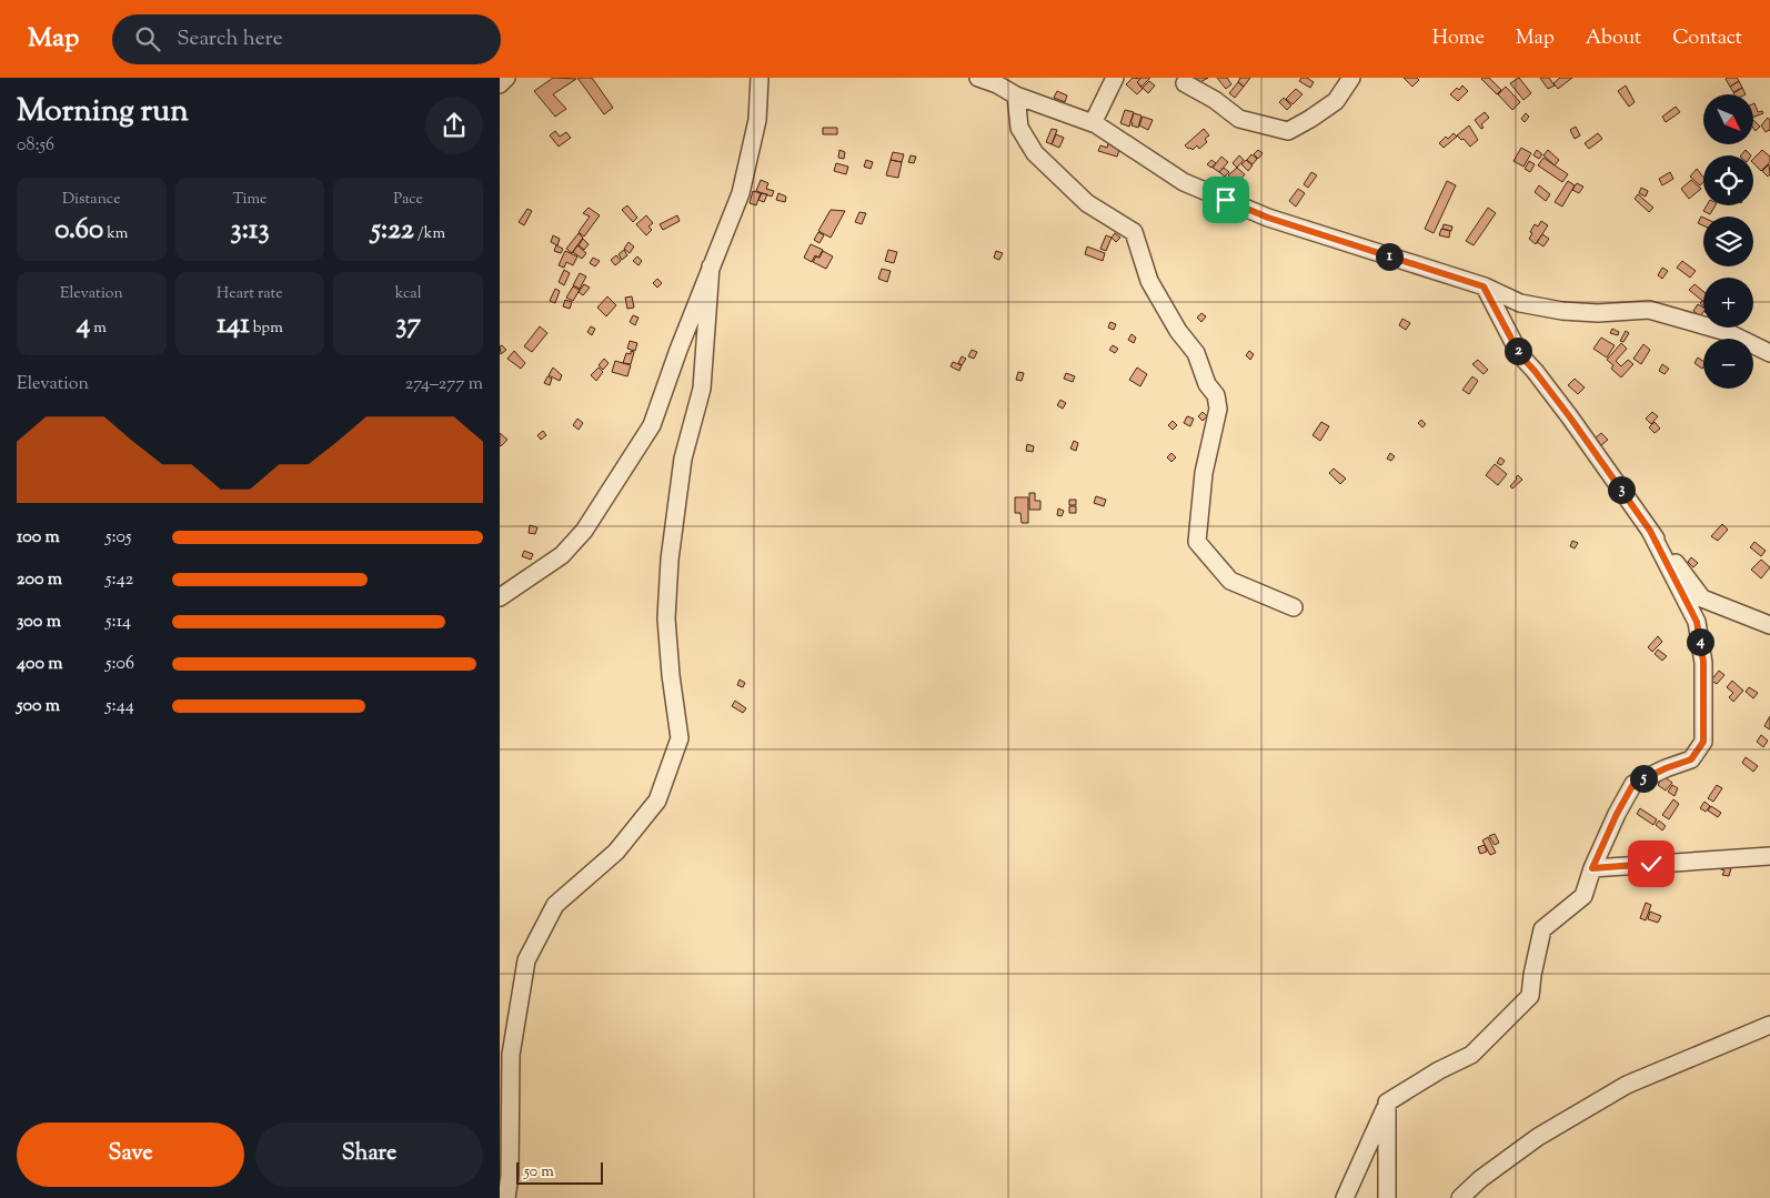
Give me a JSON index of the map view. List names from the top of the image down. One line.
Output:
{"scale_bar":"50 m","north":"bottom right","page":{"header":"Map","search":"Search here","nav":["Home","Map","About","Contact"],"heading":["Morning run","08:56"],"map_buttons":["+","−"],"stats":[["Distance","0.60 km"],["Time","3:13"],["Pace","5:22 /km"],["Elevation","4 m"],["Heart rate","141 bpm"],["kcal","37"]],"pins":["1","2","3","4","5"],"chart":["Elevation","274–277 m"],"list":[{"name":"100 m","note":"5:05"},{"name":"200 m","note":"5:42"},{"name":"300 m","note":"5:14"},{"name":"400 m","note":"5:06"},{"name":"500 m","note":"5:44"}],"buttons":["Save","Share"],"scale":"50 m"}}
